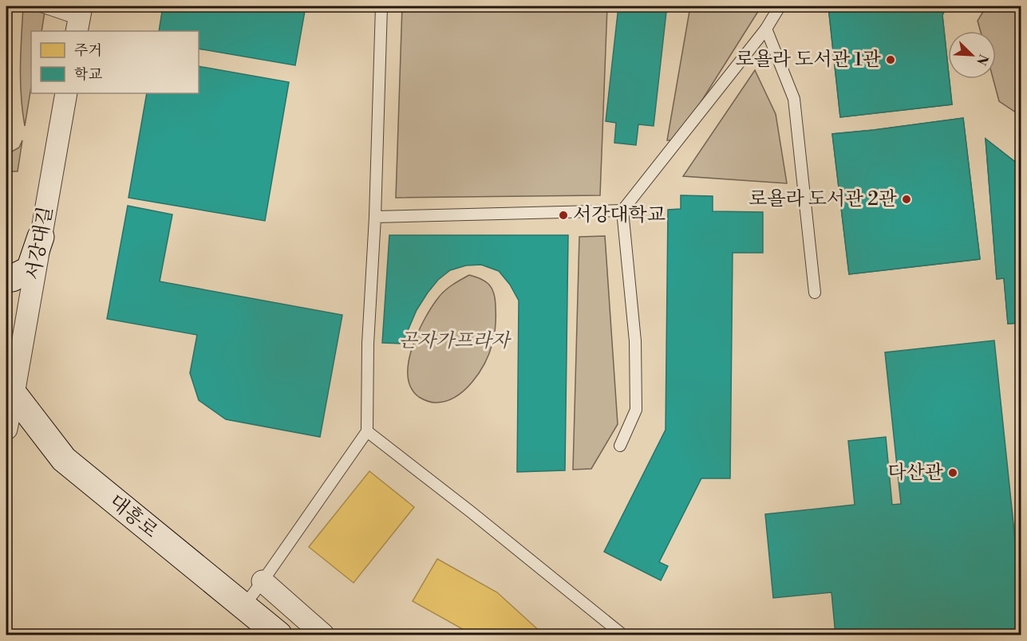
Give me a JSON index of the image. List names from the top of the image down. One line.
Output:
{"streets":{"main road":["대흥로"],"street":["서강대길"]},"crossings":[["서강대길","대흥로"]],"parks":["곤자가프라자"],"places":["로욜라 도서관 1관","로욜라 도서관 2관","서강대학교","다산관"],"legend":["주거","학교"],"north":"bottom right"}
